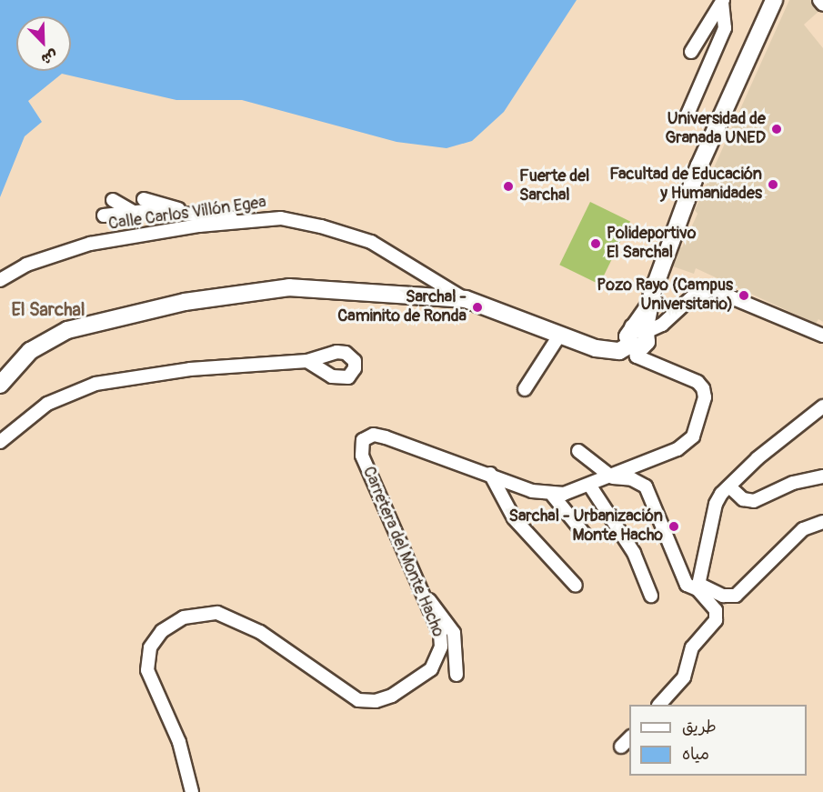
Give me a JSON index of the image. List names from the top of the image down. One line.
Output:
{"streets":{"street":["Calle Carlos Villón Egea","Carretera del Monte Hacho"]},"districts":["El Sarchal"],"places":["Universidad de Granada UNED","Facultad de Educación y Humanidades","Fuerte del Sarchal","Polideportivo El Sarchal","Pozo Rayo (Campus Universitario)","Sarchal - Caminito de Ronda","Sarchal - Urbanización Monte Hacho"],"legend":["طريق","مياه"],"north":"bottom right"}
